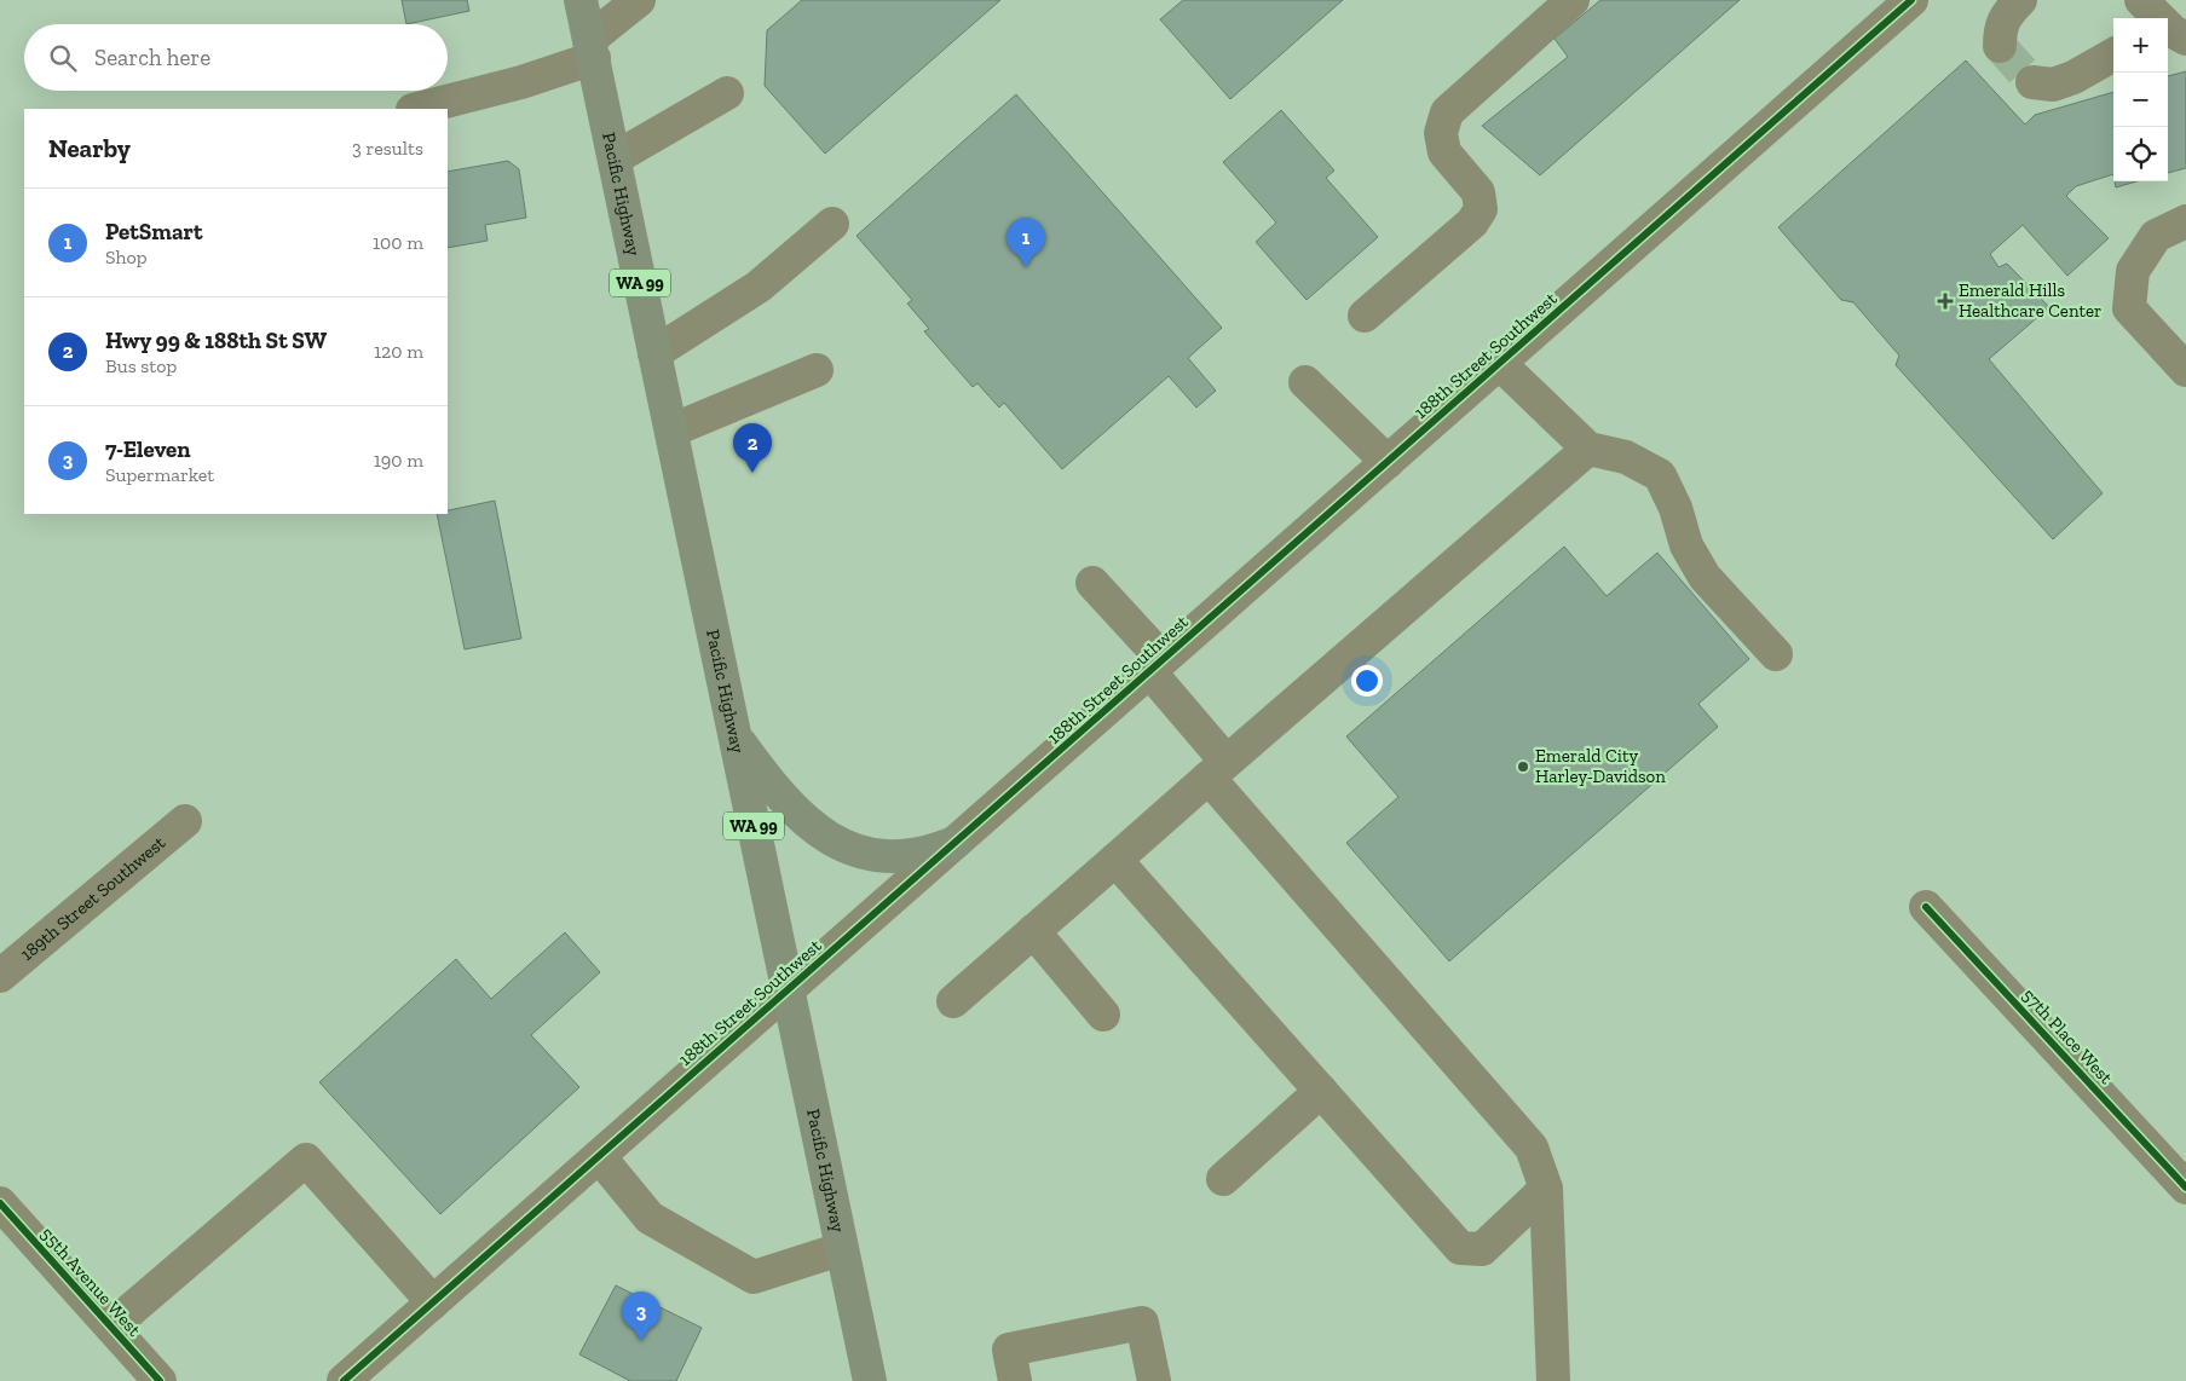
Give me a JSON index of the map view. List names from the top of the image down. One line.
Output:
{"streets":{"highway":["Pacific Highway","WA 99"],"street":["188th Street Southwest","189th Street Southwest","57th Place West","55th Avenue West"]},"crossings":[["Pacific Highway","188th Street Southwest"]],"places":{"health":["Emerald Hills Healthcare Center"],"other":["Emerald City Harley-Davidson"]},"page":{"map_buttons":["+","−"],"search":"Search here","heading":["Nearby","3 results"],"list":[{"mark":"1","name":"PetSmart","note":"Shop","value":"100 m"},{"mark":"2","name":"Hwy 99 & 188th St SW","note":"Bus stop","value":"120 m"},{"mark":"3","name":"7-Eleven","note":"Supermarket","value":"190 m"}],"pins":["1","2","3"]}}
